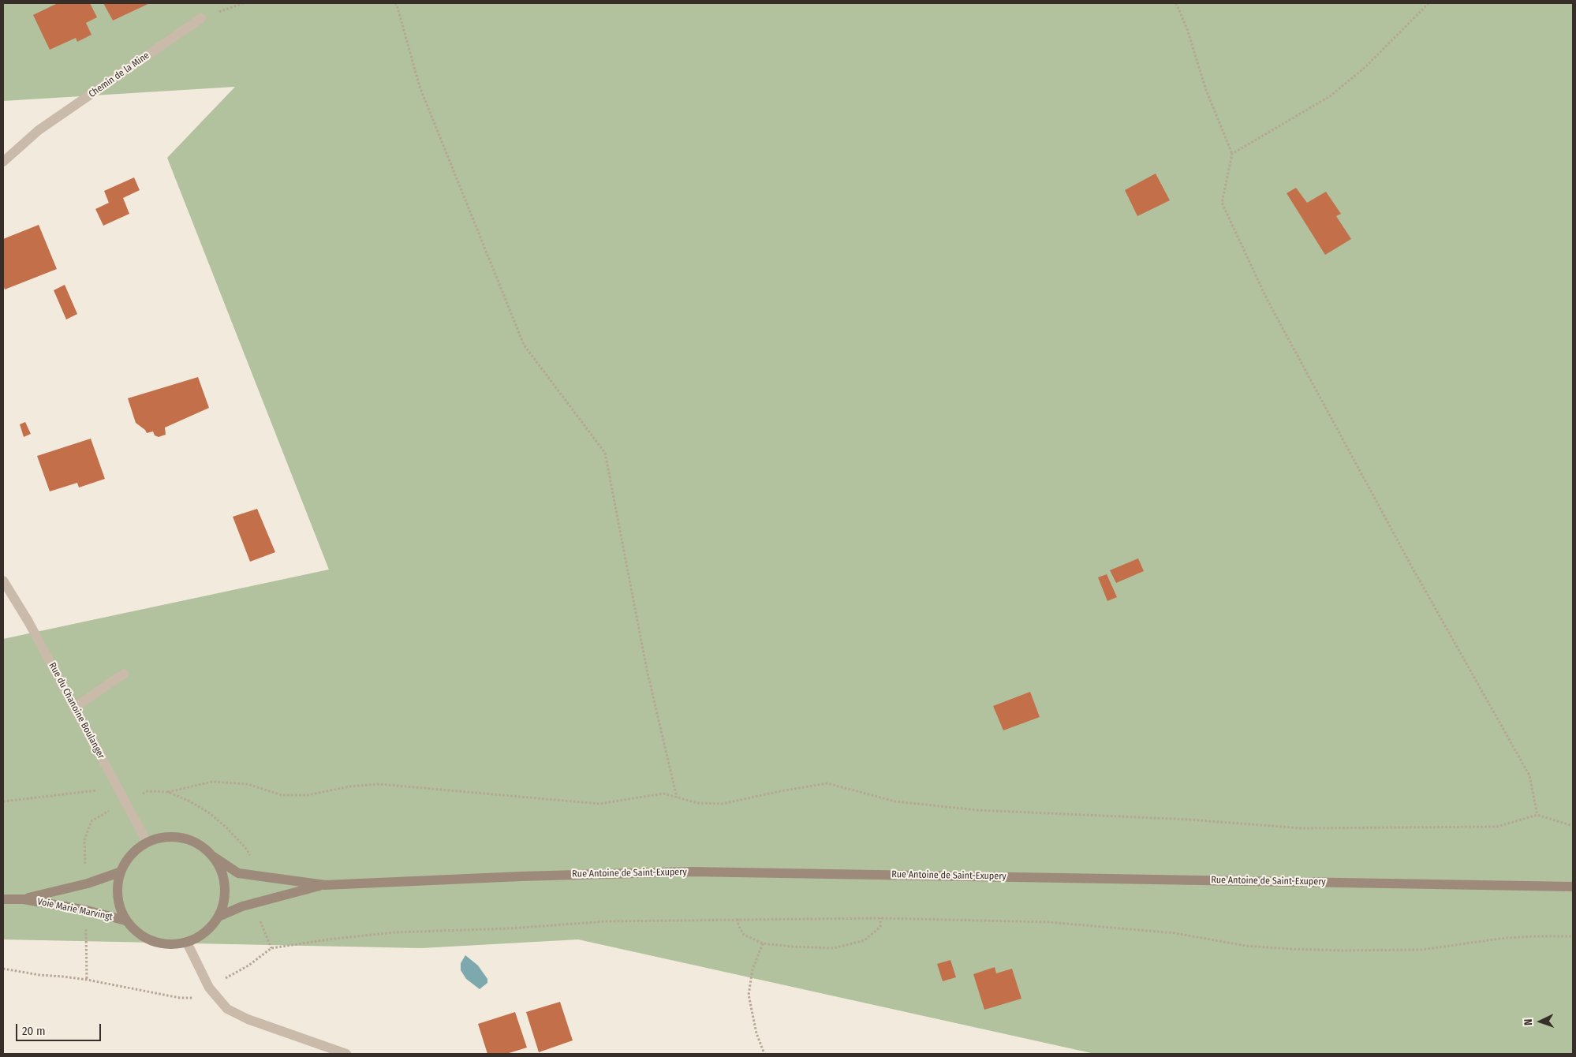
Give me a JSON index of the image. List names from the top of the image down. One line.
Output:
{"streets":{"main road":["Rue Antoine de Saint-Exupery","Voie Marie Marvingt"],"street":["Chemin de la Mine","Rue du Chanoine Boulanger"]},"crossings":[["Rue du Chanoine Boulanger","Rue Antoine de Saint-Exupery"],["Rue du Chanoine Boulanger","Voie Marie Marvingt"],["Rue Antoine de Saint-Exupery","Voie Marie Marvingt"]],"scale_bar":"20 m","north":"left"}
